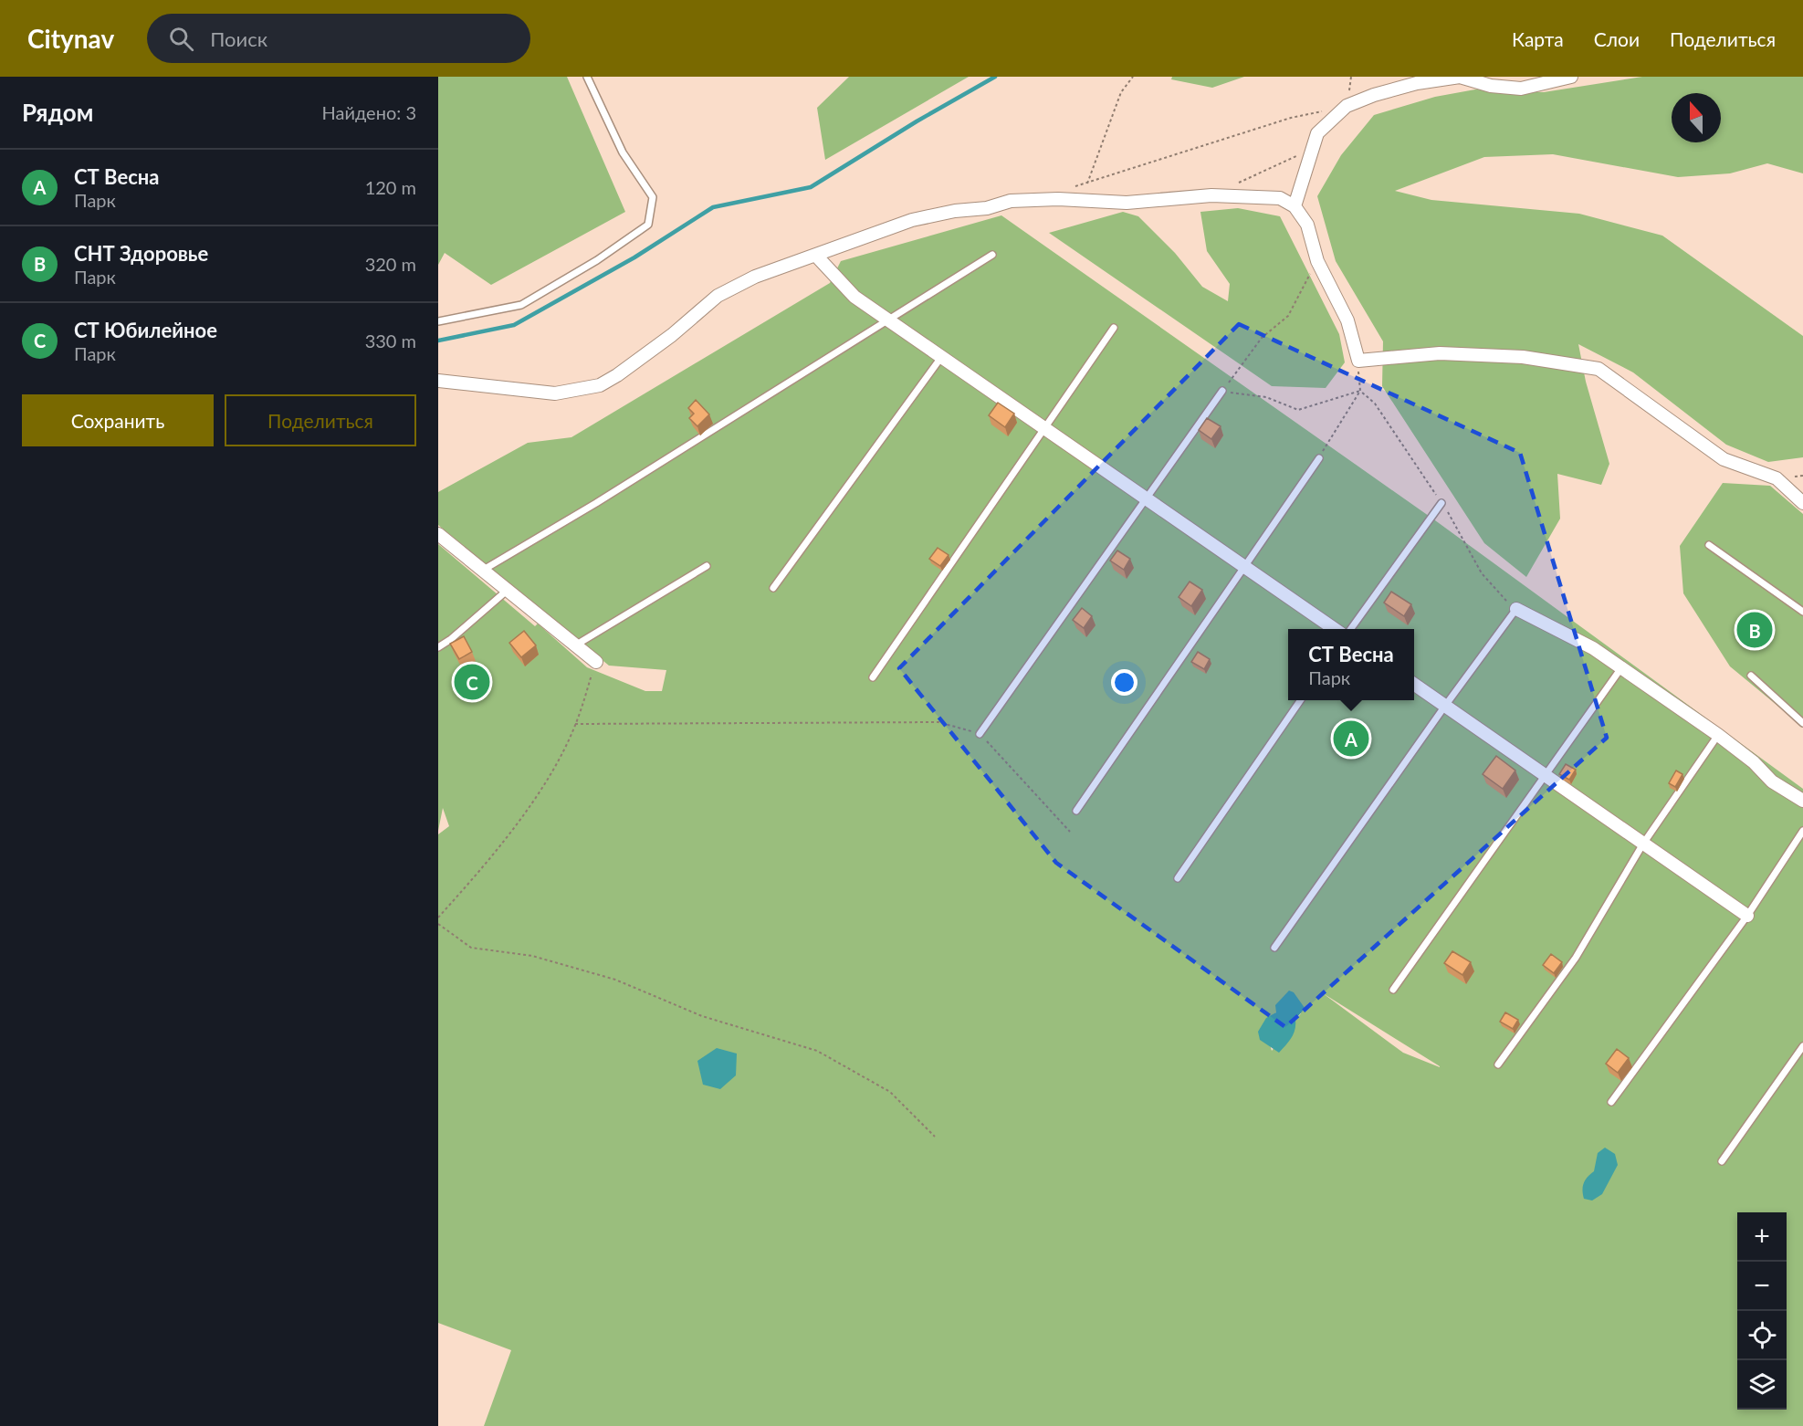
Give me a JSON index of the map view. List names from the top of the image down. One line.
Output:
{"north":"top","page":{"header":"Citynav","search":"Поиск","nav":["Карта","Слои","Поделиться"],"heading":["Рядом","Найдено: 3"],"list":[{"mark":"A","name":"СТ Весна","note":"Парк","value":"120 m"},{"mark":"B","name":"СНТ Здоровье","note":"Парк","value":"320 m"},{"mark":"C","name":"СТ Юбилейное","note":"Парк","value":"330 m"}],"buttons":["Сохранить","Поделиться"],"pins":["B","C","A"],"popup":["СТ Весна","Парк"],"map_buttons":["+","−"]}}
